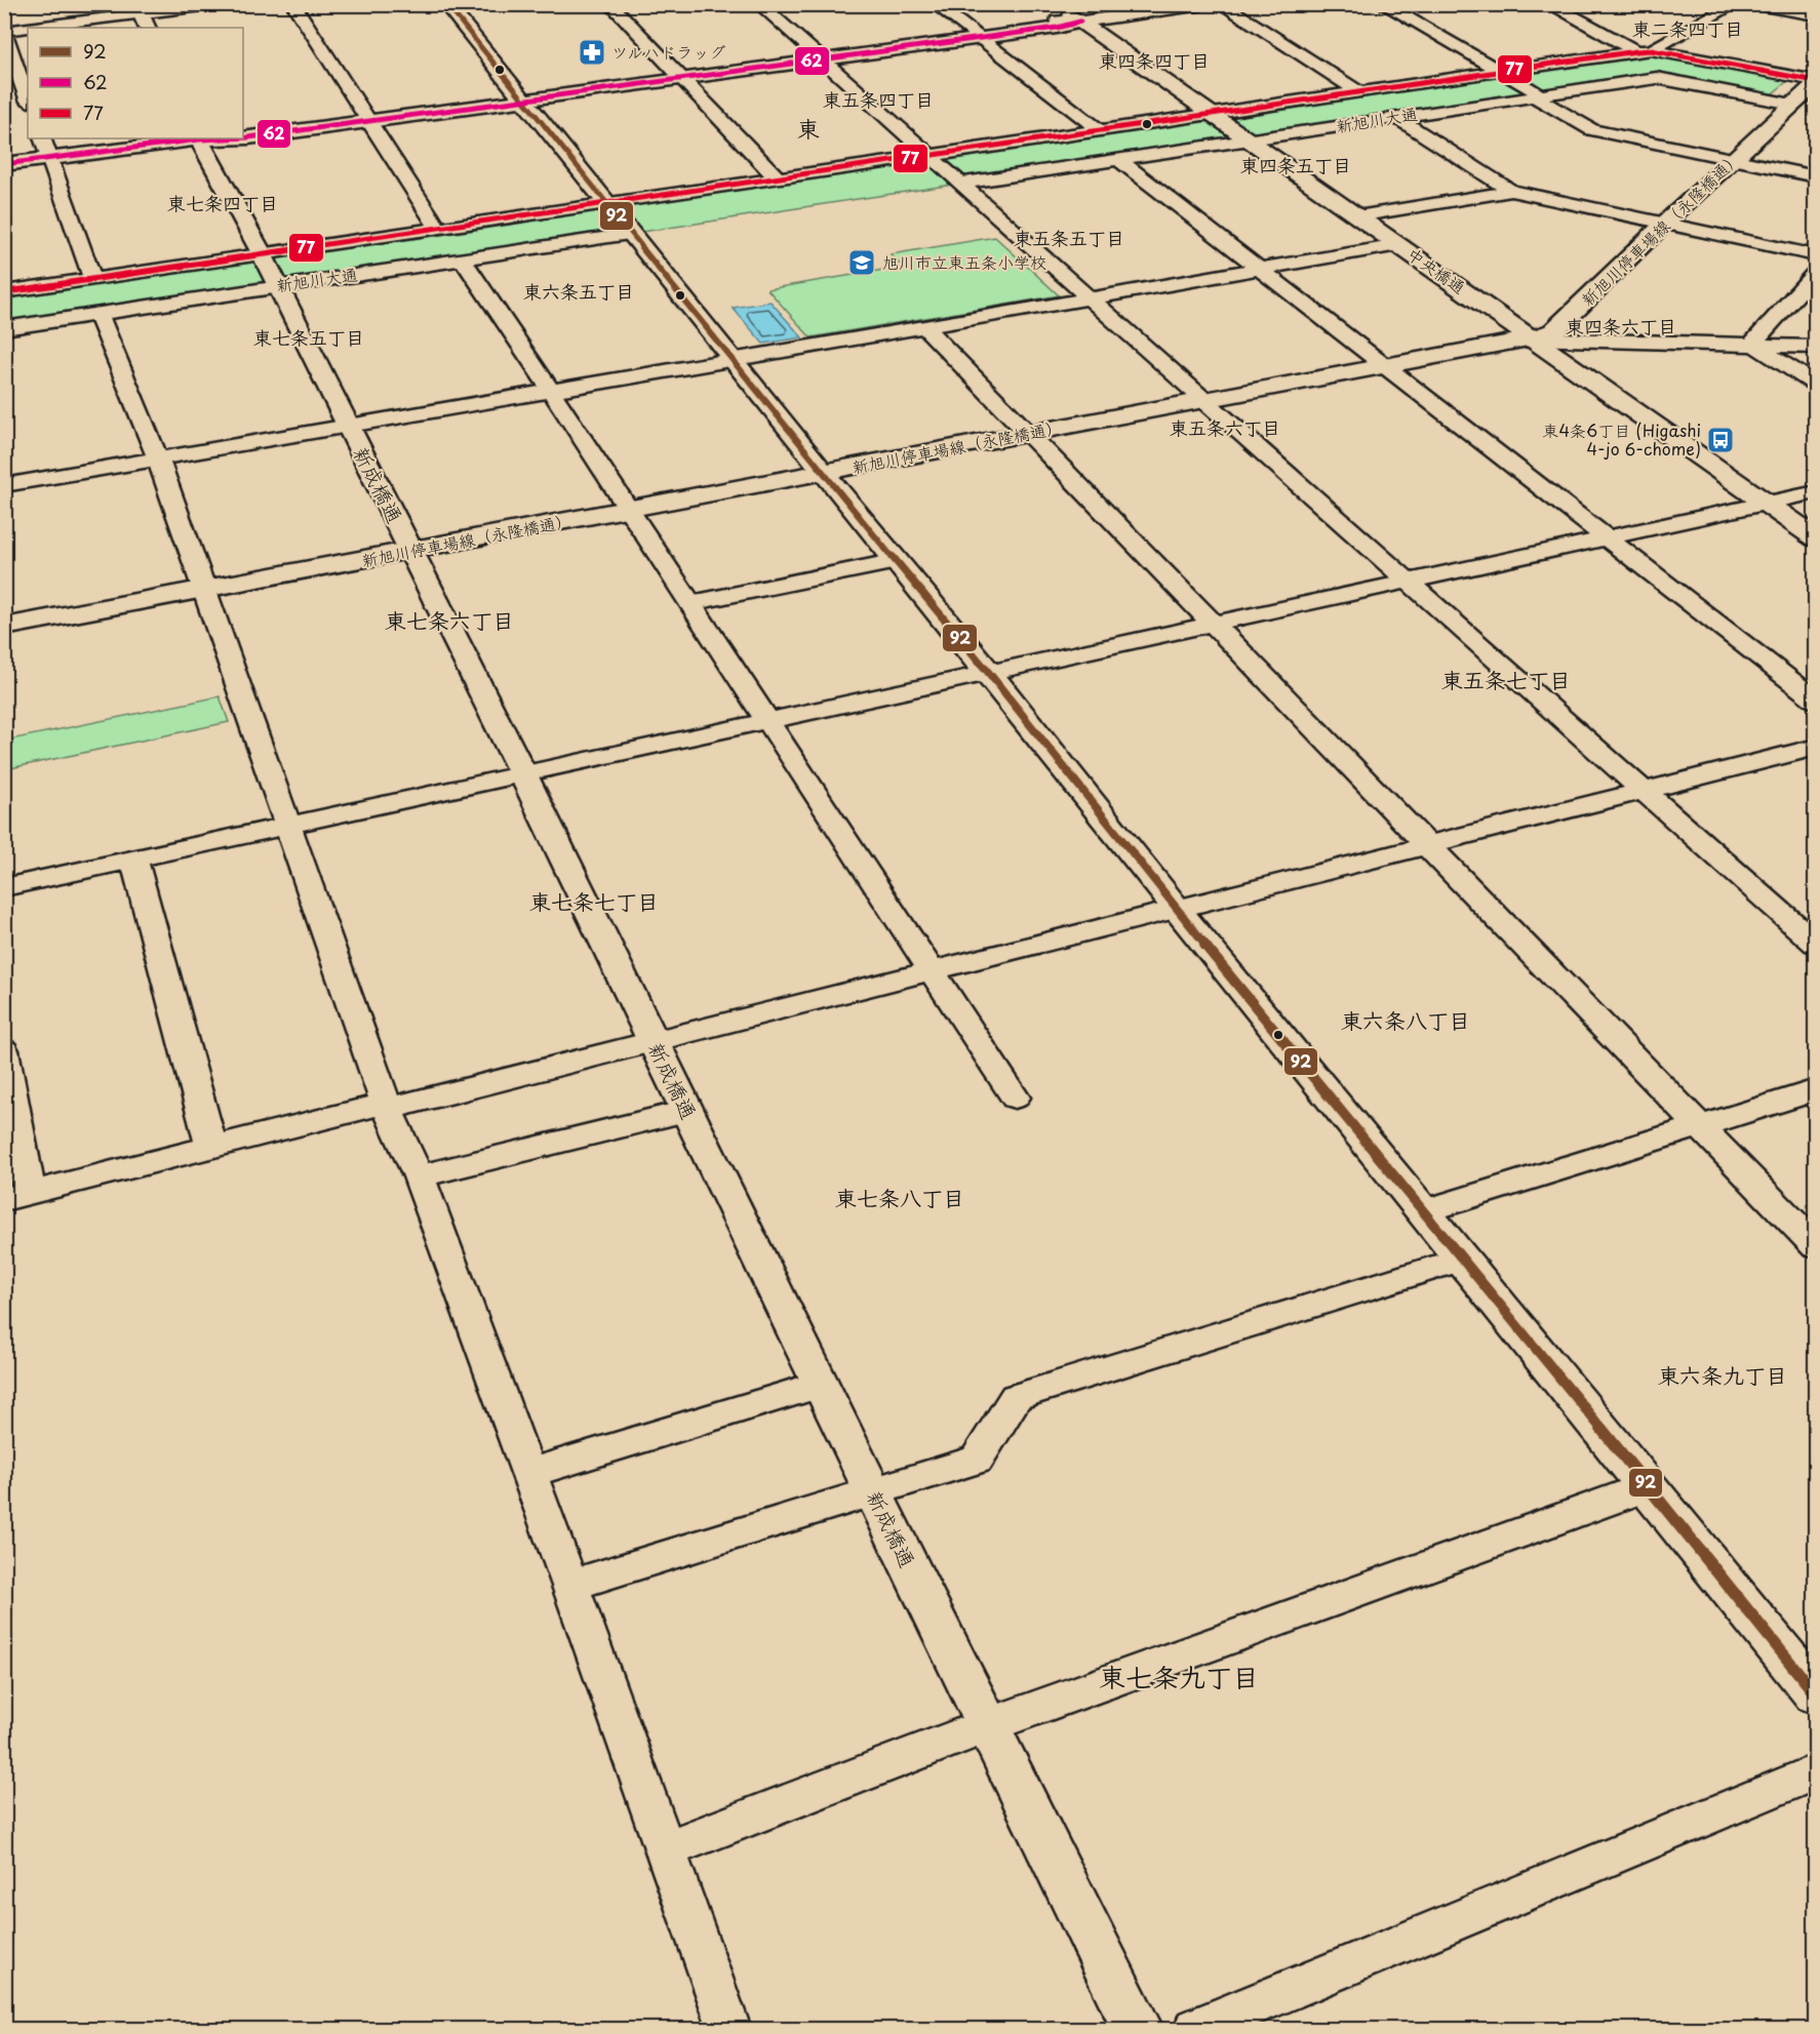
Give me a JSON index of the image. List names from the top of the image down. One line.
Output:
{"streets":{"street":["新旭川大通","新旭川停車場線（永隆橋通）","中央橋通","新成橋通"]},"crossings":[["新旭川大通","新旭川停車場線（永隆橋通）"],["新旭川大通","中央橋通"],["新旭川大通","新成橋通"],["新旭川停車場線（永隆橋通）","中央橋通"],["新旭川停車場線（永隆橋通）","新成橋通"]],"districts":["東二条四丁目","東四条四丁目","東五条四丁目","東","東四条五丁目","東七条四丁目","東五条五丁目","東六条五丁目","東四条六丁目","東七条五丁目","東五条六丁目","東七条六丁目","東五条七丁目","東七条七丁目","東六条八丁目","東七条八丁目","東六条九丁目","東七条九丁目"],"places":{"pharmacy":["ツルハドラッグ"],"school or university":["旭川市立東五条小学校"],"bus stop":["東4条6丁目 (Higashi 4-jo 6-chome)"]},"lines":["transit line 92","transit line 62","transit line 77"],"legend":["92","62","77"]}
